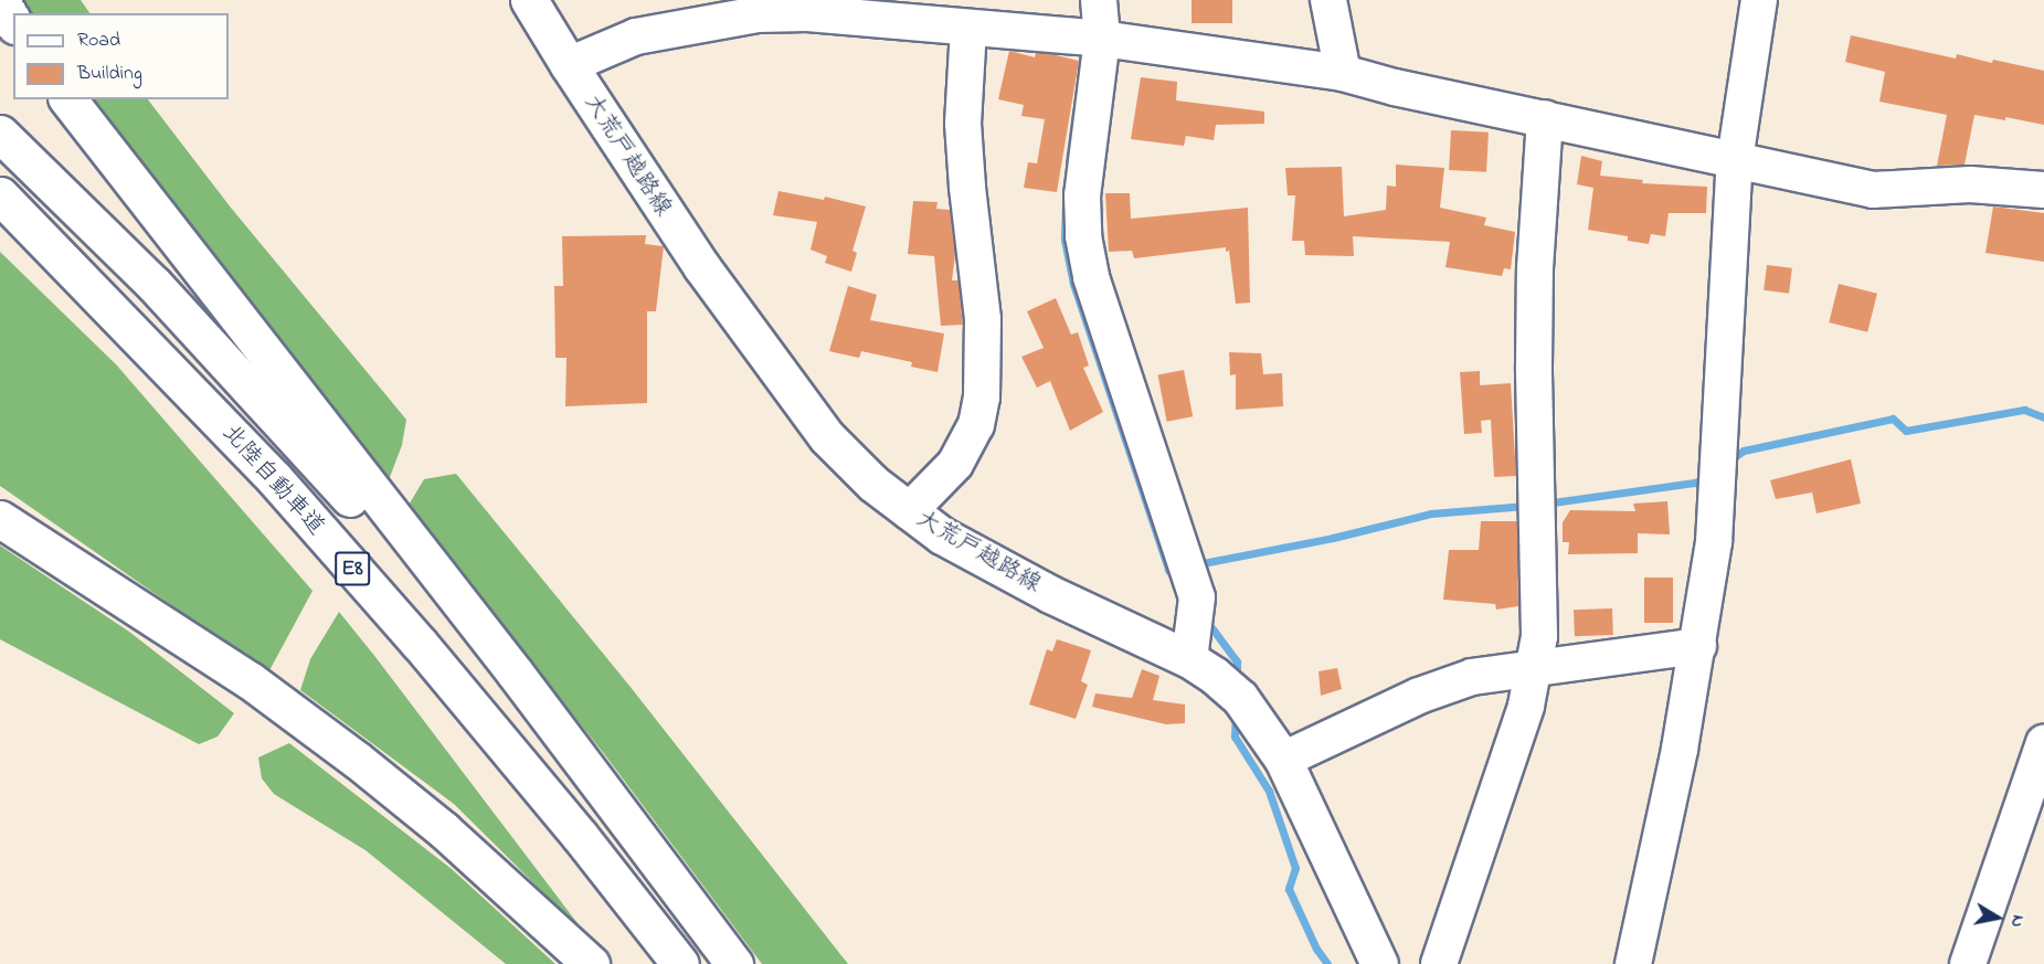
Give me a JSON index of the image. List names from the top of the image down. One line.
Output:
{"streets":{"main road":["大荒戸越路線","北陸自動車道","E8"]},"legend":["Road","Building"],"north":"right"}
